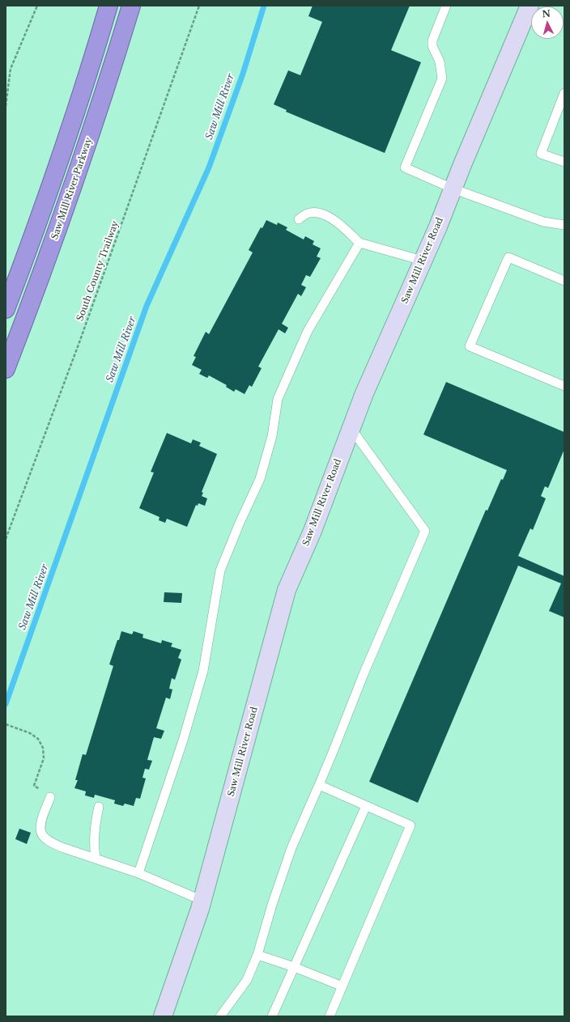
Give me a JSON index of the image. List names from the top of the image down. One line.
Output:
{"streets":{"highway":["Saw Mill River Parkway"],"main road":["Saw Mill River Road"],"path":["South County Trailway"]},"water":["Saw Mill River"],"north":"top"}
